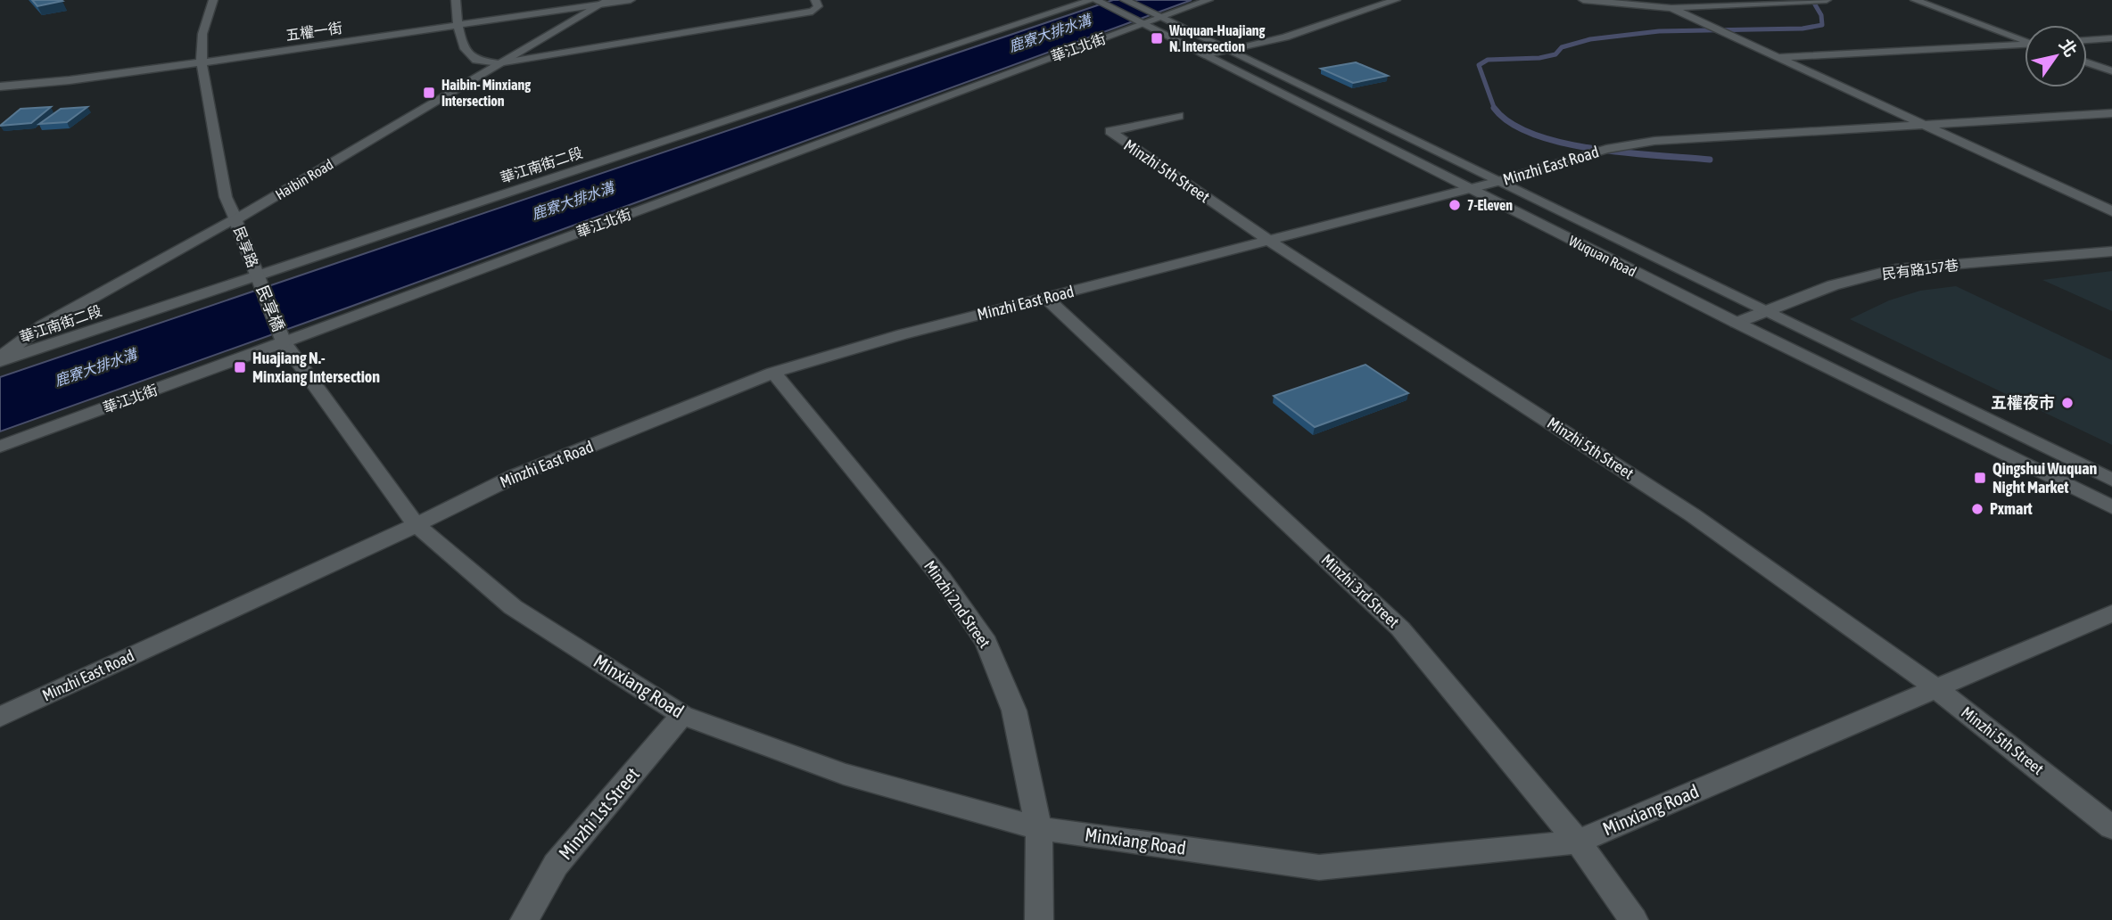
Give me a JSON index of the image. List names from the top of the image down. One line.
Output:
{"streets":{"street":["五權一街","華江北街","華江南街二段","Minzhi East Road","Minzhi 5th Street","Haibin Road","民享路","Wuquan Road","民有路157巷","民享橋","Minzhi 3rd Street","Minzhi 2nd Street","Minxiang Road","Minzhi 1st Street"]},"crossings":[["五權一街","Haibin Road"],["五權一街","民享路"],["華江北街","Wuquan Road"],["華江北街","民享橋"],["華江北街","Minxiang Road"],["華江南街二段","Haibin Road"],["華江南街二段","民享路"],["華江南街二段","Wuquan Road"],["華江南街二段","民享橋"],["Minzhi East Road","Minzhi 5th Street"],["Minzhi East Road","Wuquan Road"],["Minzhi East Road","Minzhi 3rd Street"],["Minzhi East Road","Minzhi 2nd Street"],["Minzhi East Road","Minxiang Road"],["Minzhi 5th Street","Minxiang Road"],["Haibin Road","民享路"],["民享路","民享橋"],["Wuquan Road","民有路157巷"],["民享橋","Minxiang Road"],["Minzhi 3rd Street","Minxiang Road"],["Minzhi 2nd Street","Minxiang Road"],["Minxiang Road","Minzhi 1st Street"]],"water":["鹿寮大排水溝"],"places":{"transit":["Wuquan-Huajiang N. Intersection","Haibin- Minxiang Intersection","Huajiang N.- Minxiang Intersection","Qingshui Wuquan Night Market"],"other":["7-Eleven","五權夜市","Pxmart"]},"north":"top right"}
